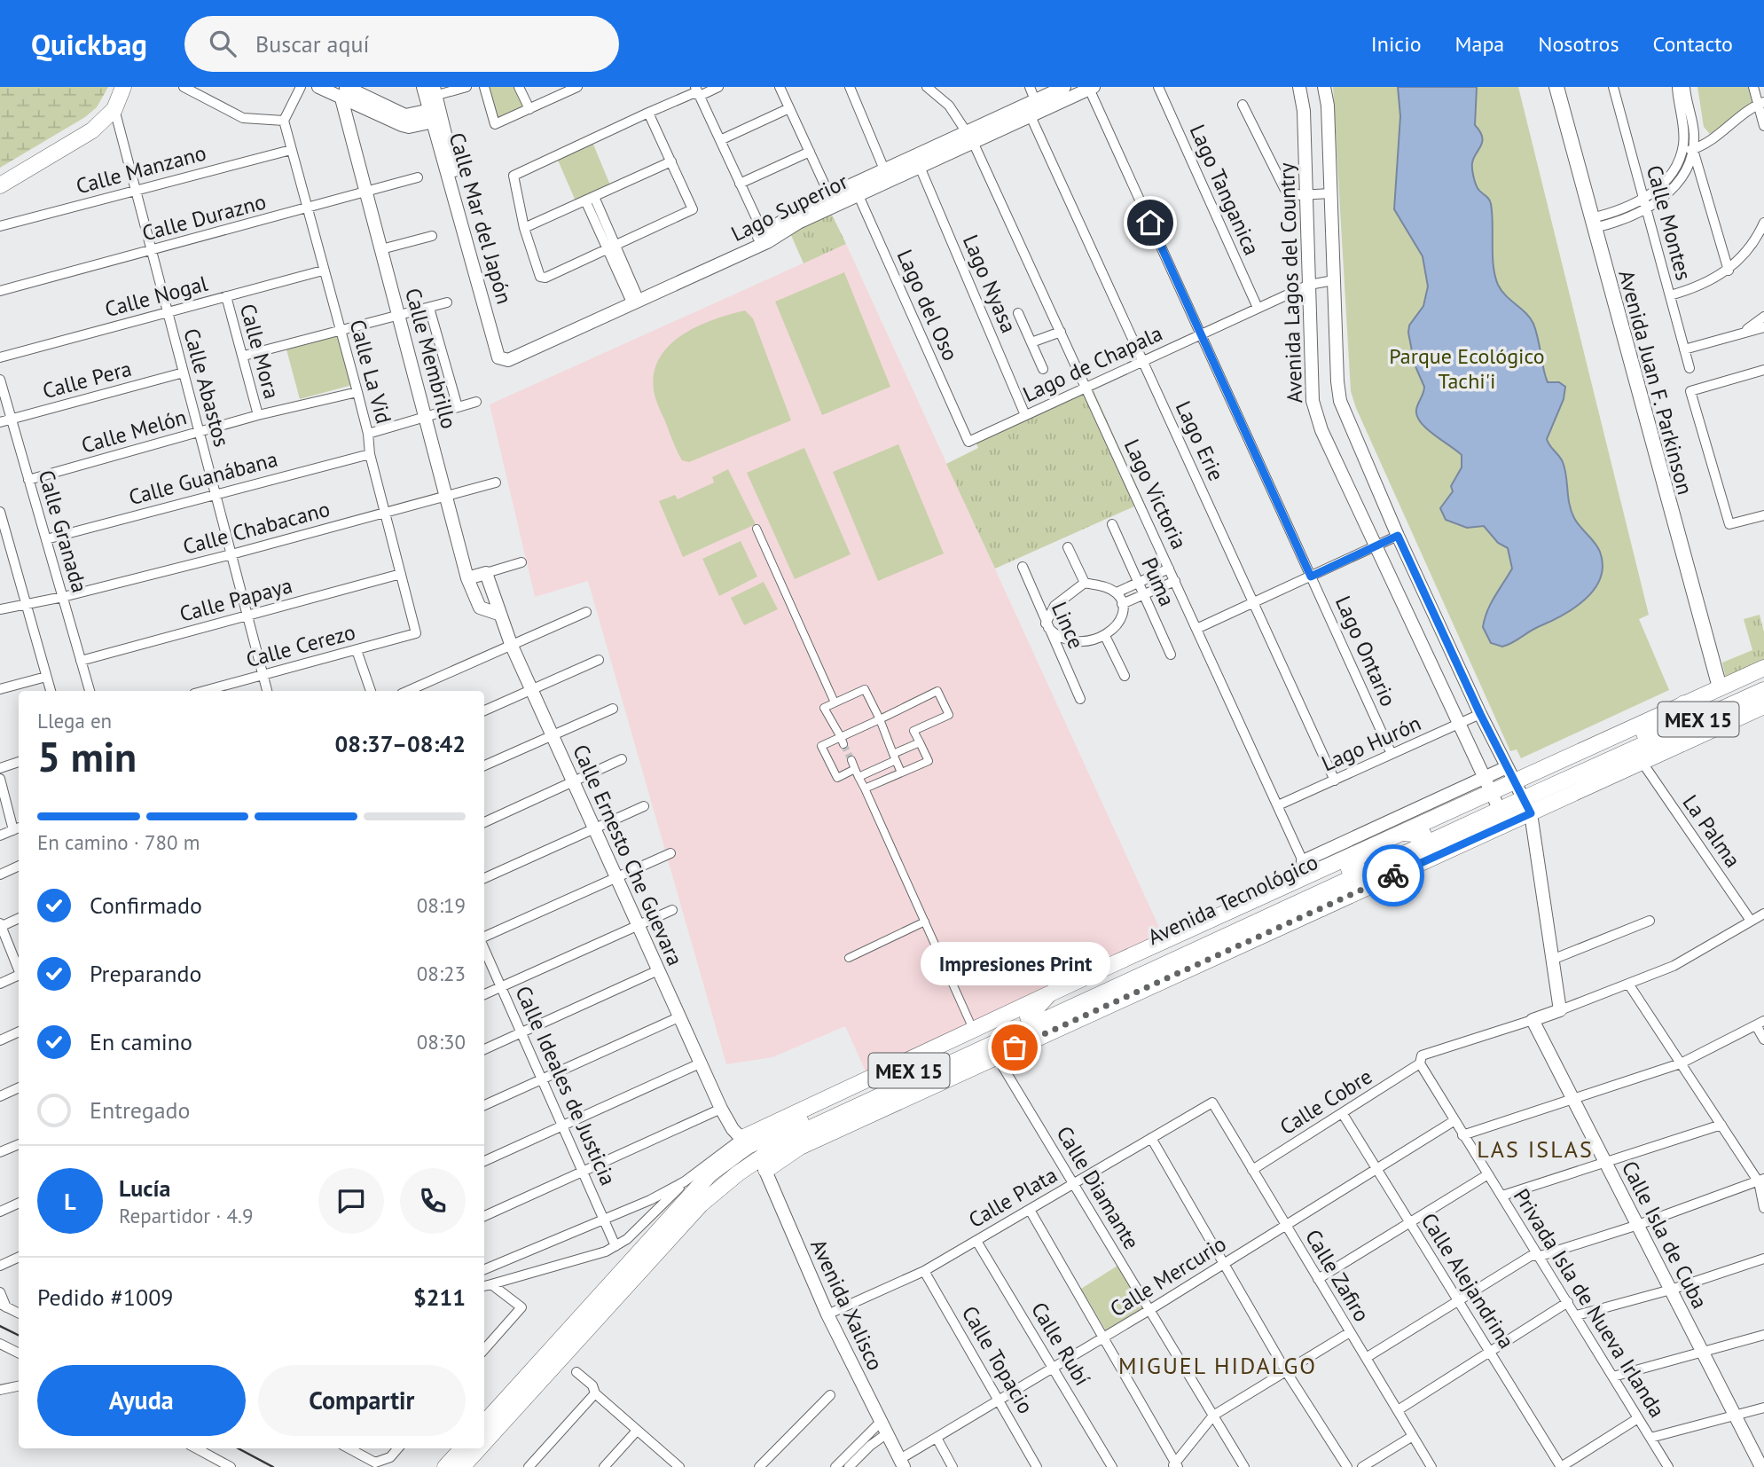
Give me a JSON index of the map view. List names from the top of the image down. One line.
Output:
{"streets":{"main road":["Avenida Juan F. Parkinson","MEX 15","Avenida Tecnológico"],"street":["Calle Manzano","Lago Tanganica","Lago Superior","Calle Durazno","Calle Mar del Japón","Calle Montes","Avenida Lagos del Country","Lago Nyasa","Calle Nogal","Lago del Oso","Calle Mora","Calle Membrillo","Lago de Chapala","Calle La Vid","Calle Pera","Calle Abastos","Calle Melón","Lago Erie","Calle Guanábana","Lago Victoria","Calle Chabacano","Calle Granada","Puma","Calle Papaya","Lince","Calle Cerezo","Lago Ontario","Lago Hurón","La Palma","Calle Ernesto Che Guevara","Calle Ideales de Justicia","Calle Cobre","Calle Diamante","Calle Plata","Calle Isla de Cuba","Calle Zafiro","Calle Mercurio","Calle Alejandrina","Privada Isla de Nueva Irlanda","Avenida Xalisco","Calle Rubí","Calle Topacio"]},"crossings":[["Calle Manzano","Calle La Vid"],["Calle Manzano","Calle Abastos"],["Lago Tanganica","Lago de Chapala"],["Lago Superior","Calle Mar del Japón"],["Lago Superior","Lago Nyasa"],["Lago Superior","Lago del Oso"],["Lago Superior","Lago Erie"],["Lago Superior","Lago Victoria"],["Lago Superior","Lago Ontario"],["Calle Durazno","Calle Membrillo"],["Calle Durazno","Calle La Vid"],["Calle Durazno","Calle Abastos"],["Avenida Lagos del Country","Lago de Chapala"],["Avenida Lagos del Country","Lago Hurón"],["Avenida Lagos del Country","Avenida Tecnológico"],["Lago Nyasa","Lago de Chapala"],["Calle Nogal","Calle Mora"],["Calle Nogal","Calle La Vid"],["Calle Nogal","Calle Abastos"],["Lago del Oso","Lago de Chapala"],["Calle Mora","Calle Melón"],["Calle Membrillo","Calle Chabacano"],["Calle Membrillo","Calle Ernesto Che Guevara"],["Lago de Chapala","Lago Erie"],["Lago de Chapala","Lago Victoria"],["Lago de Chapala","Lago Ontario"],["Calle La Vid","Calle Melón"],["Calle La Vid","Calle Guanábana"],["Calle La Vid","Calle Chabacano"],["Calle La Vid","Calle Papaya"],["Calle La Vid","Calle Cerezo"],["Calle Pera","Calle Abastos"],["Calle Pera","Calle Granada"],["Avenida Juan F. Parkinson","Avenida Tecnológico"],["Calle Abastos","Calle Melón"],["Calle Abastos","Calle Guanábana"],["Calle Abastos","Calle Chabacano"],["Calle Abastos","Calle Papaya"],["Calle Abastos","Calle Cerezo"],["Calle Melón","Calle Granada"],["Lago Erie","Lago Hurón"],["Calle Guanábana","Calle Granada"],["Lago Victoria","Lago Hurón"],["Lago Victoria","Avenida Tecnológico"],["Calle Chabacano","Calle Granada"],["Calle Granada","Calle Papaya"],["Lago Ontario","Lago Hurón"],["La Palma","Avenida Tecnológico"],["Calle Ernesto Che Guevara","Avenida Tecnológico"],["Calle Ernesto Che Guevara","Avenida Xalisco"],["Avenida Tecnológico","Calle Diamante"],["Avenida Tecnológico","Avenida Xalisco"],["Calle Cobre","Calle Isla de Cuba"],["Calle Cobre","Calle Zafiro"],["Calle Cobre","Calle Alejandrina"],["Calle Cobre","Privada Isla de Nueva Irlanda"],["Calle Diamante","Calle Plata"],["Calle Diamante","Calle Mercurio"],["Calle Plata","Calle Zafiro"],["Calle Plata","Avenida Xalisco"],["Calle Plata","Calle Rubí"],["Calle Plata","Calle Topacio"],["Calle Zafiro","Calle Mercurio"],["Calle Mercurio","Calle Alejandrina"],["Calle Mercurio","Privada Isla de Nueva Irlanda"],["Calle Mercurio","Avenida Xalisco"],["Calle Mercurio","Calle Rubí"],["Calle Mercurio","Calle Topacio"]],"districts":["LAS ISLAS","MIGUEL HIDALGO"],"parks":["Parque Ecológico Tachi'i"],"places":["Impresiones Print"],"page":{"header":"Quickbag","search":"Buscar aquí","nav":["Inicio","Mapa","Nosotros","Contacto"],"heading":["5 min","Llega en","08:37–08:42"],"panel":["Lucía","Repartidor · 4.9","Pedido #1009","$211"],"bar":"En camino · 780 m","list":[["Confirmado","08:19"],["Preparando","08:23"],["En camino","08:30"],"Entregado"],"bubble":"Impresiones Print","round":"L","buttons":["Ayuda","Compartir"]}}
